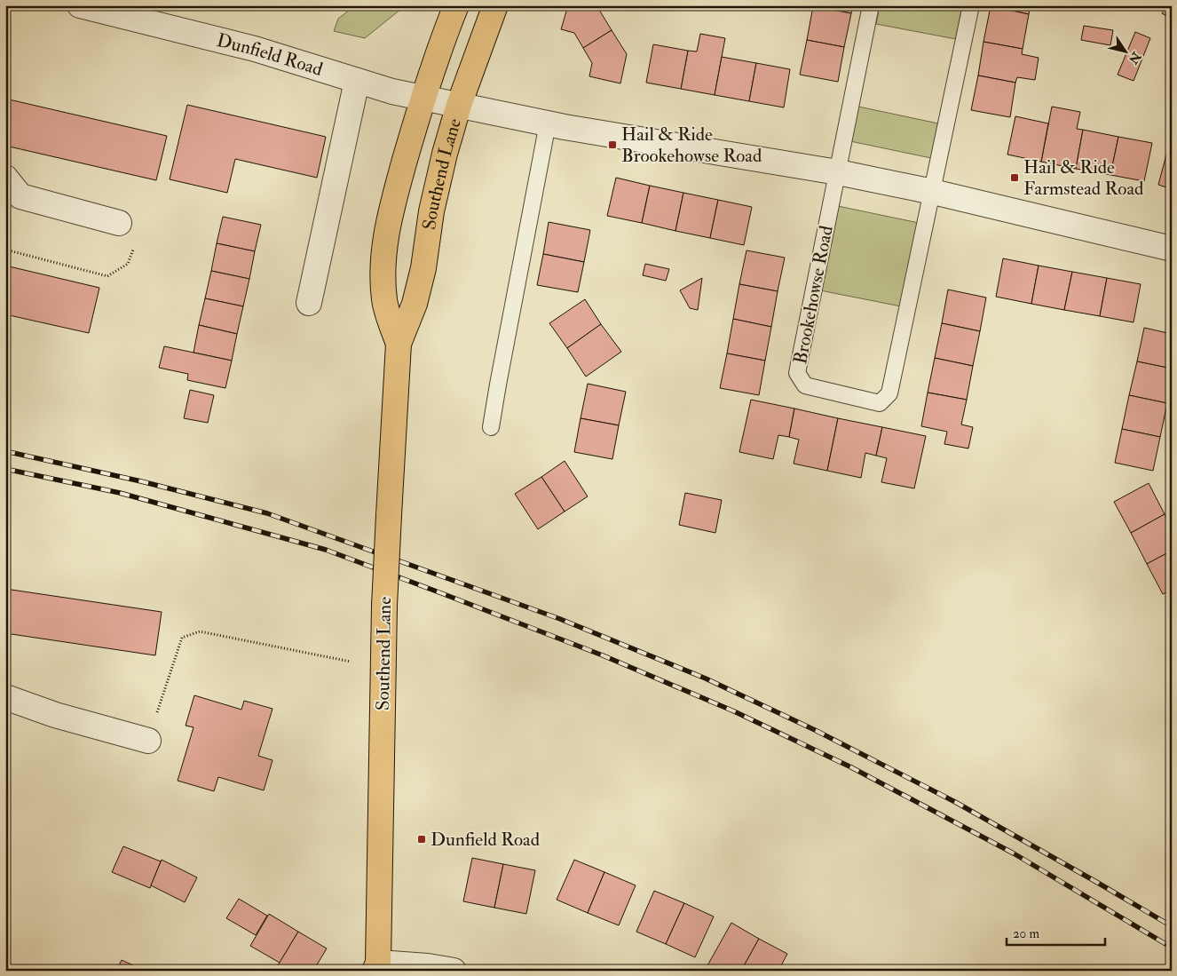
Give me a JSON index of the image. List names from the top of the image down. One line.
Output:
{"streets":{"main road":["Southend Lane"],"street":["Dunfield Road"],"lane":["Brookehowse Road"]},"crossings":[["Dunfield Road","Southend Lane"]],"places":{"transit":["Hail & Ride Brookehowse Road","Hail & Ride Farmstead Road","Dunfield Road"]},"scale_bar":"20 m","north":"bottom right"}
